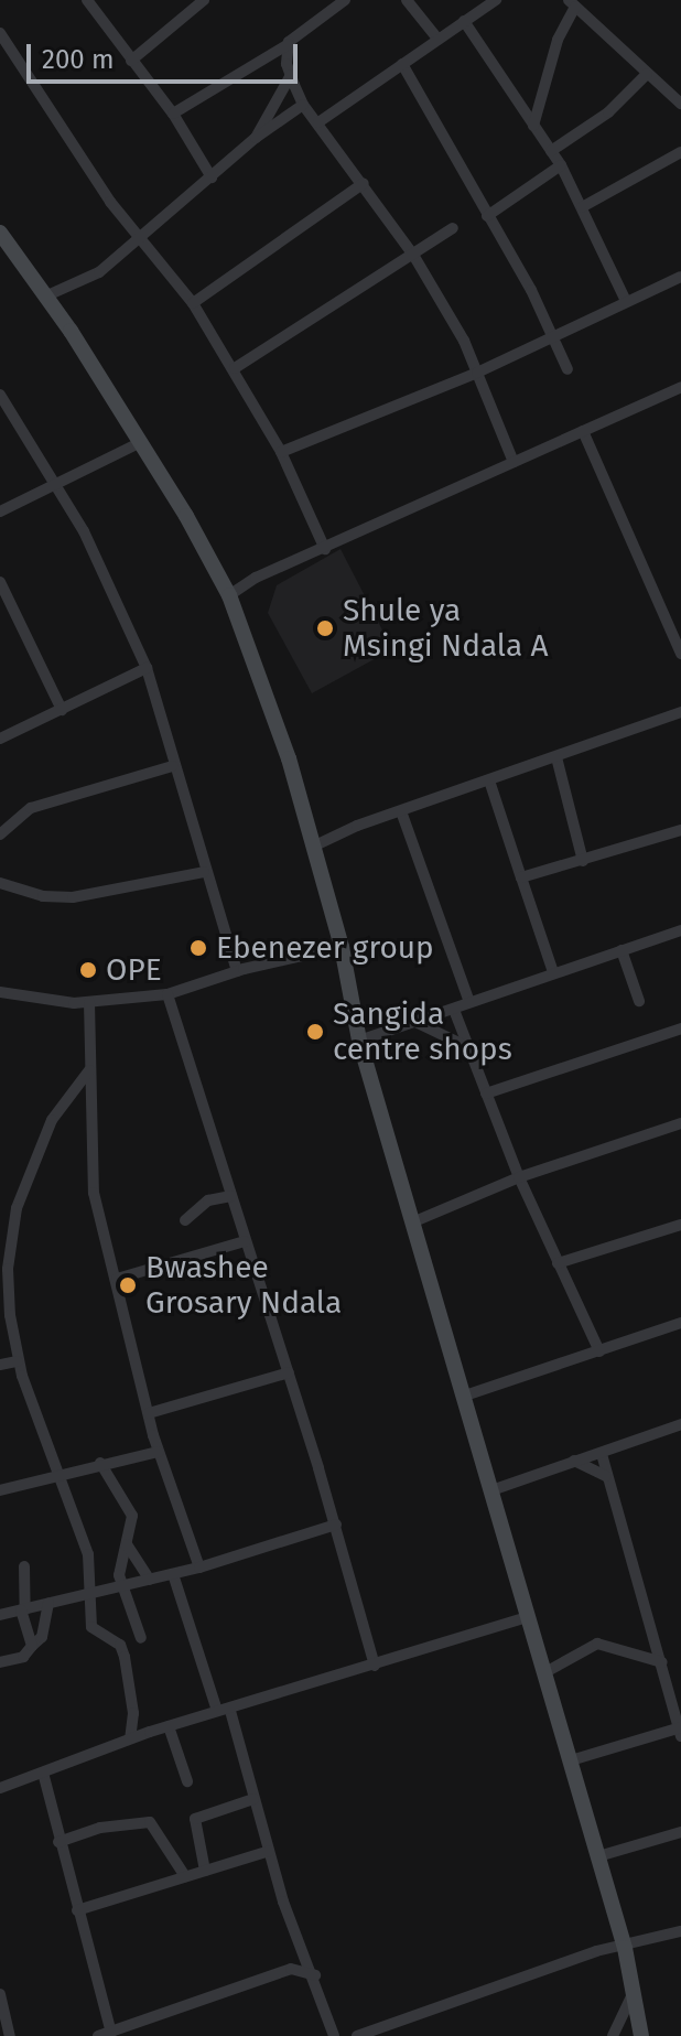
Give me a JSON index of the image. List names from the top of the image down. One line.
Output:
{"places":["Shule ya Msingi Ndala A","Ebenezer group","OPE","Sangida centre shops","Bwashee Grosary Ndala"],"scale_bar":"200 m"}
